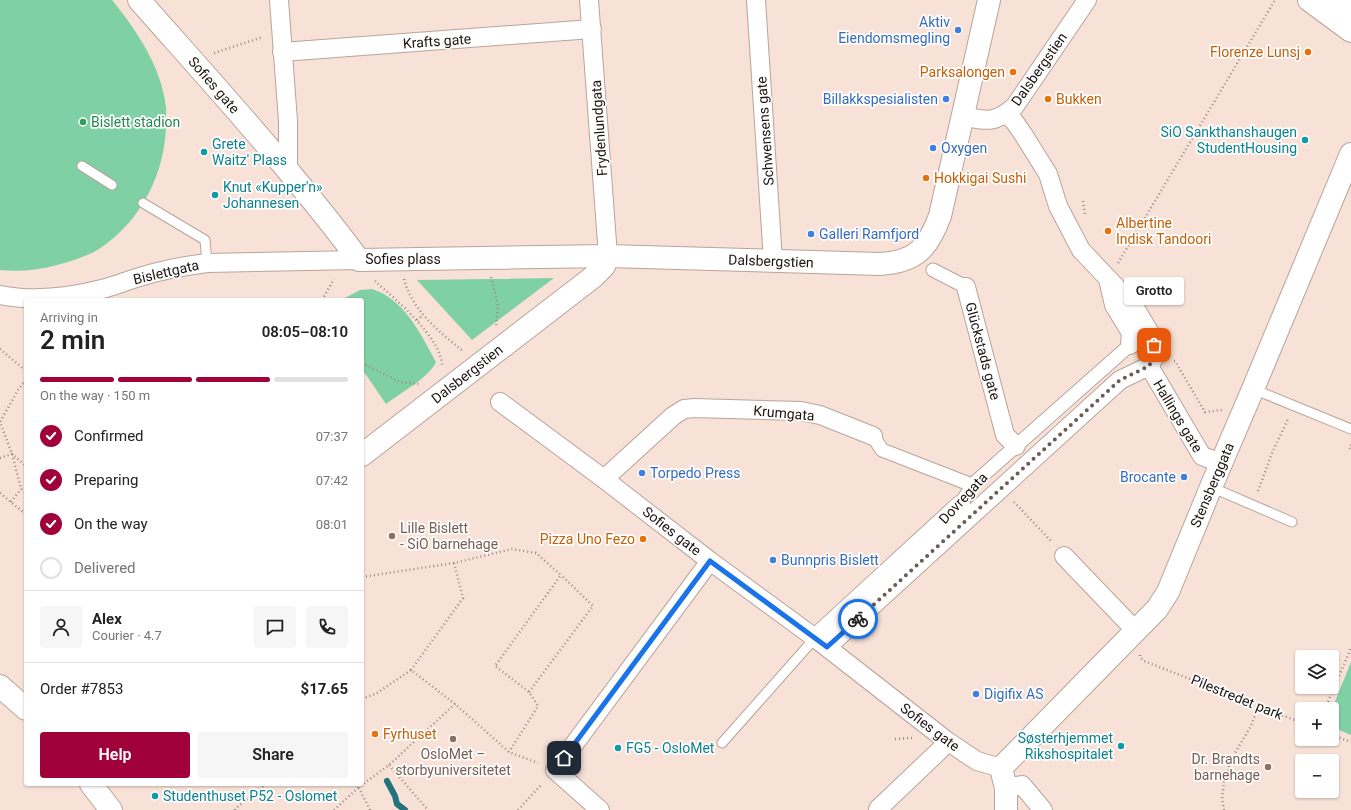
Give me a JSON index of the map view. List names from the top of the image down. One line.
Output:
{"streets":{"street":["Krafts gate","Dalsbergstien","Sofies gate","Frydenlundgata","Schwensens gate","Sofies plass","Bislettgata","Glückstads gate","Krumgata","Hallings gate","Stensberggata","Dovregata"],"path":["Pilestredet park"]},"crossings":[["Krafts gate","Frydenlundgata"],["Dalsbergstien","Frydenlundgata"],["Dalsbergstien","Schwensens gate"],["Dalsbergstien","Sofies plass"],["Dalsbergstien","Hallings gate"],["Sofies gate","Sofies plass"],["Sofies gate","Krumgata"],["Sofies gate","Stensberggata"],["Sofies gate","Dovregata"],["Frydenlundgata","Sofies plass"],["Sofies plass","Bislettgata"],["Glückstads gate","Dovregata"],["Krumgata","Dovregata"],["Hallings gate","Stensberggata"],["Hallings gate","Dovregata"]],"places":["Aktiv Eiendomsmegling","Florenze Lunsj","Parksalongen","Billakkspesialisten","Bukken","Bislett stadion","SiO Sankthanshaugen StudentHousing","Oxygen","Grete Waitz' Plass","Hokkigai Sushi","Knut «Kupper'n» Johannesen","Albertine Indisk Tandoori","Galleri Ramfjord","Grotto","Torpedo Press","Brocante","Lille Bislett - SiO barnehage","Pizza Uno Fezo","Bunnpris Bislett","Digifix AS","Fyrhuset","OsloMet – storbyuniversitetet","Søsterhjemmet Rikshospitalet","FG5 - OsloMet","Dr. Brandts barnehage","Studenthuset P52 - Oslomet"],"page":{"bubble":"Grotto","heading":["2 min","Arriving in","08:05–08:10"],"panel":["Alex","Courier · 4.7","Order #7853","$17.65"],"bar":"On the way · 150 m","list":[["Confirmed","07:37"],["Preparing","07:42"],["On the way","08:01"],"Delivered"],"map_buttons":["+","−"],"buttons":["Help","Share"]}}
